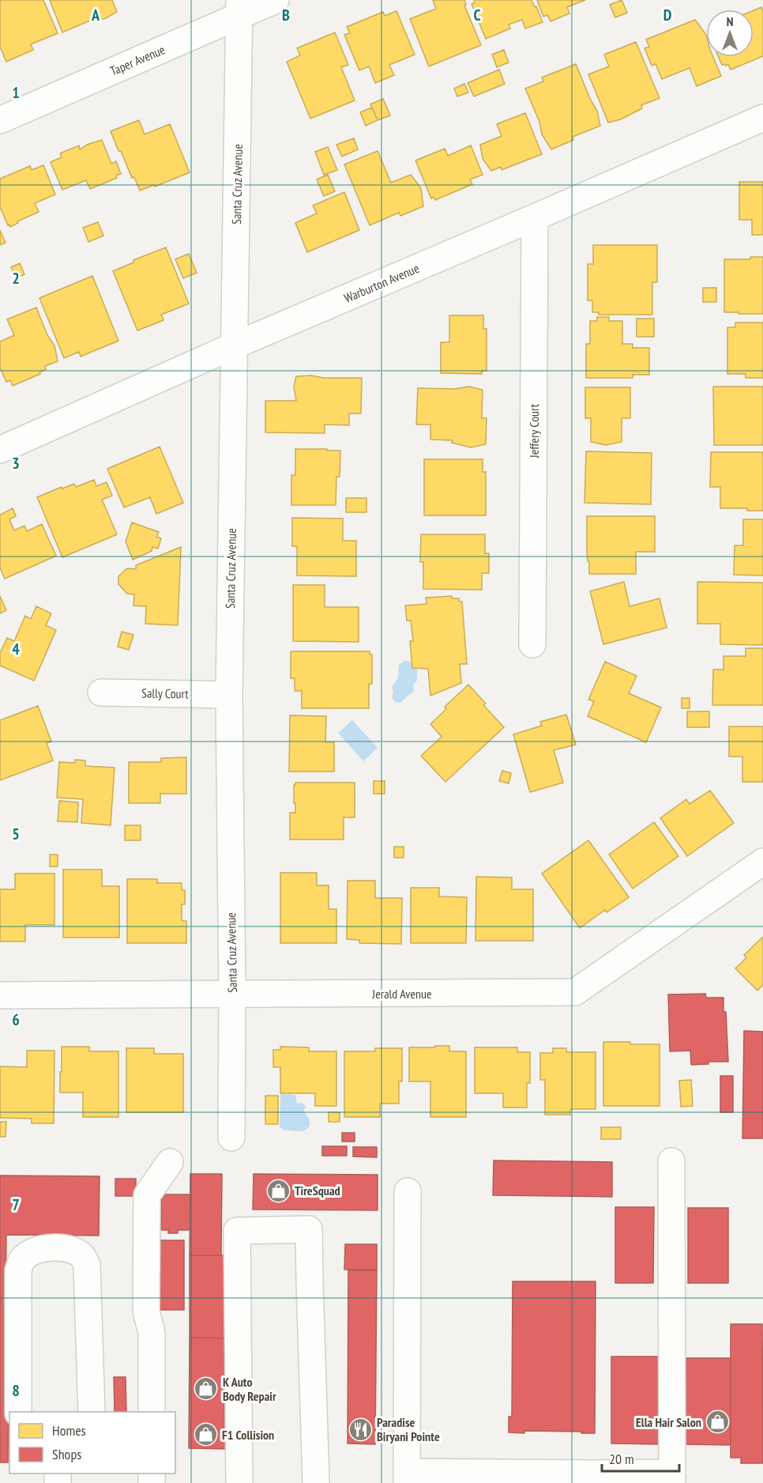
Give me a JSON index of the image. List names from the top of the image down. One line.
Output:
{"streets":{"street":["Taper Avenue","Santa Cruz Avenue","Warburton Avenue","Jeffery Court","Sally Court","Jerald Avenue"]},"crossings":[["Taper Avenue","Santa Cruz Avenue"],["Santa Cruz Avenue","Warburton Avenue"],["Santa Cruz Avenue","Sally Court"],["Santa Cruz Avenue","Jerald Avenue"],["Warburton Avenue","Jeffery Court"]],"places":{"shop":["TireSquad","K Auto Body Repair","Ella Hair Salon","F1 Collision"],"restaurant":["Paradise Biryani Pointe"]},"legend":["Homes","Shops"],"scale_bar":"20 m","north":"top","grid":{"columns":["A","B","C","D"],"rows":["1","2","3","4","5","6","7","8"]}}
